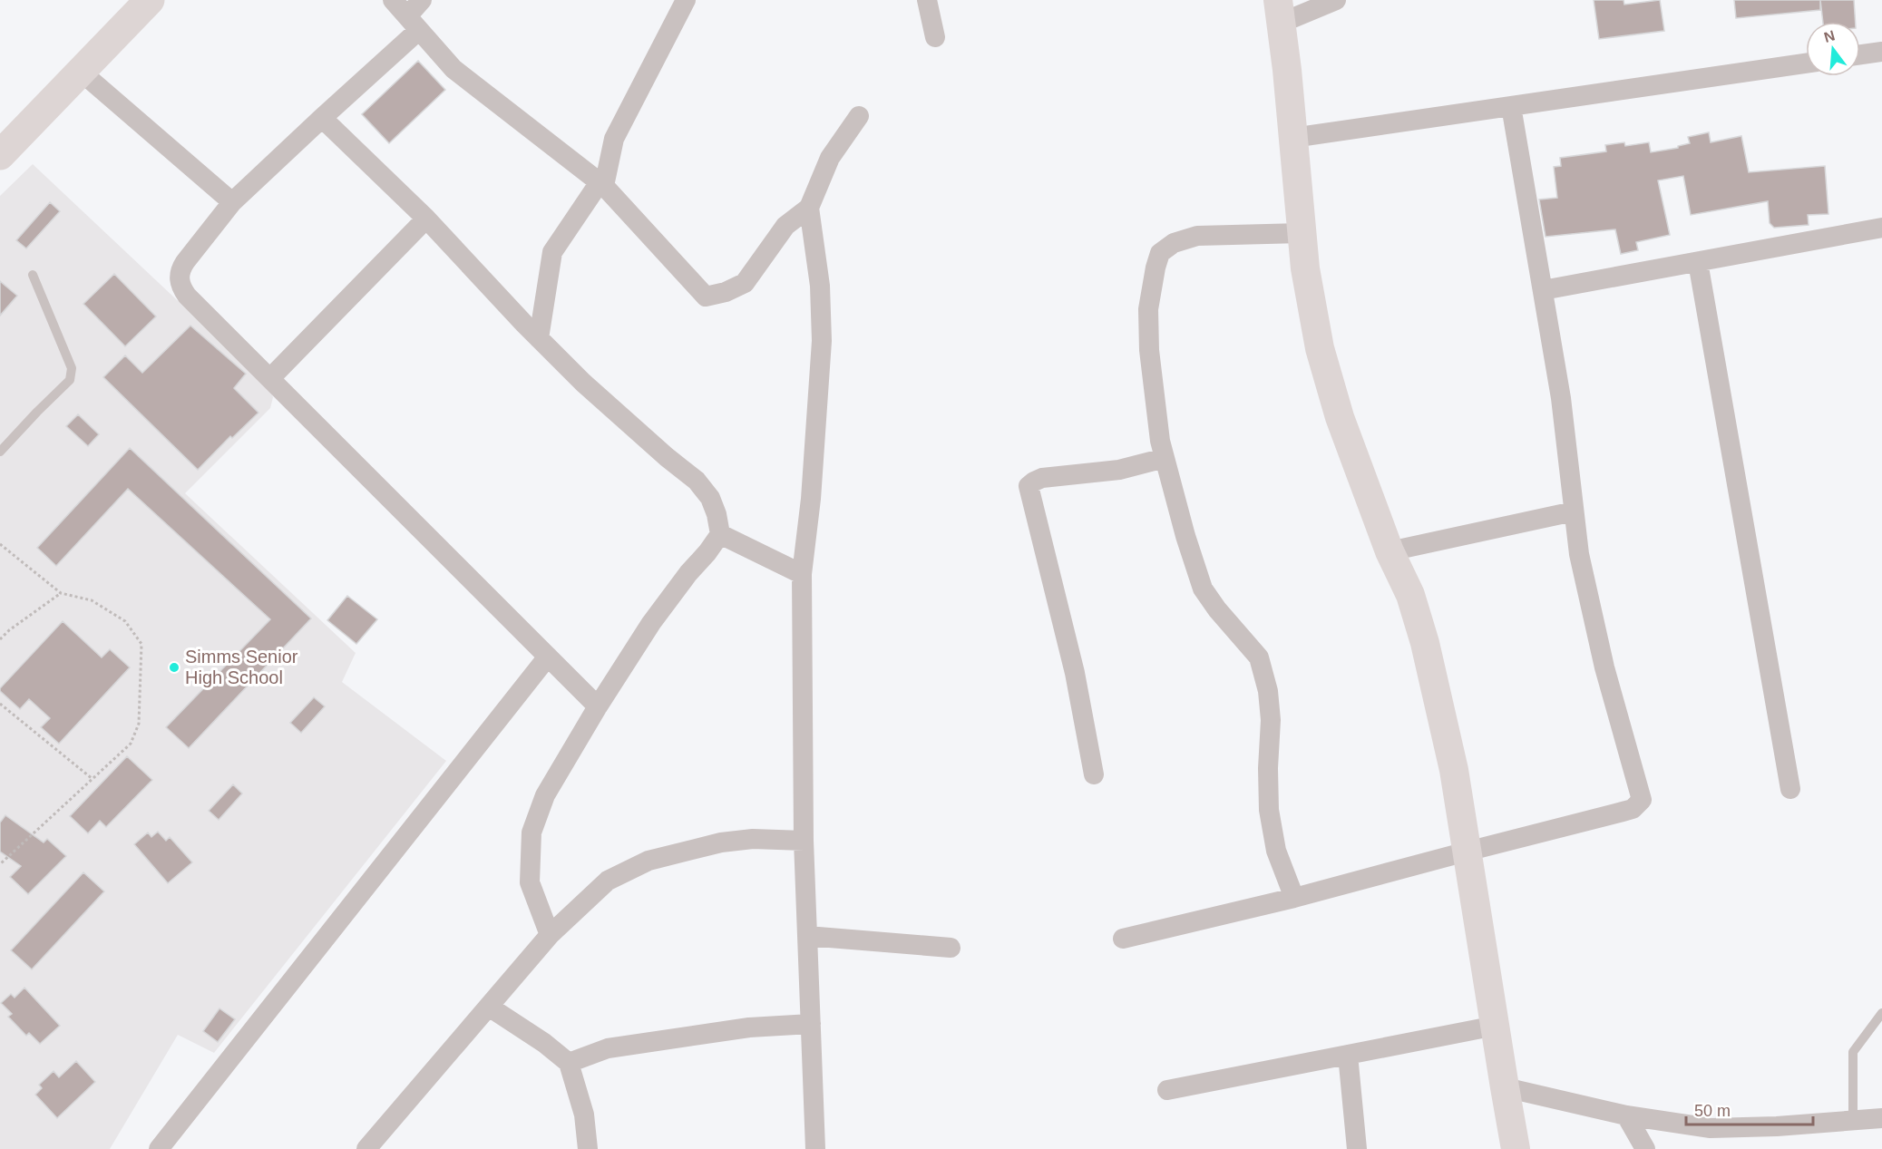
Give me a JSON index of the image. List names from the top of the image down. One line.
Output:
{"places":["Simms Senior High School"],"scale_bar":"50 m","north":"top"}
